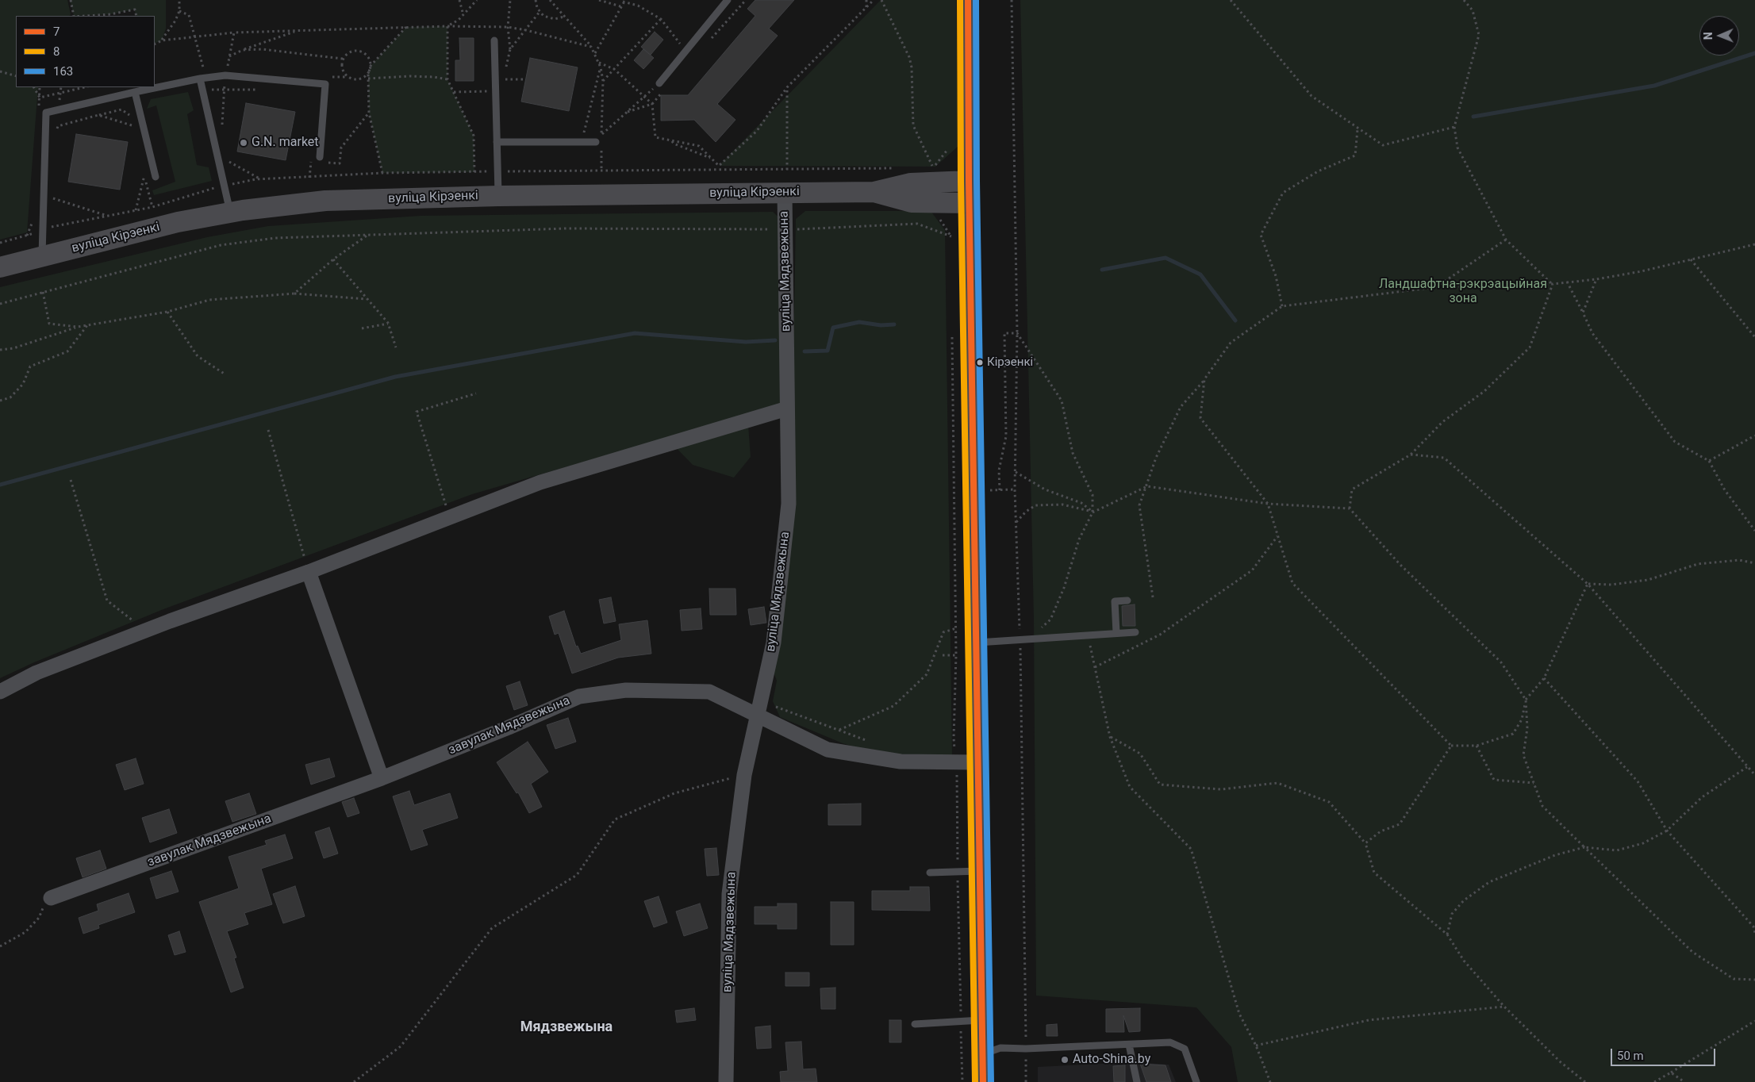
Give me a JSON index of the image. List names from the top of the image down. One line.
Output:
{"streets":{"main road":["вуліца Кірэенкі"],"street":["вуліца Мядзвежына","завулак Мядзвежына"]},"crossings":[["вуліца Кірэенкі","вуліца Мядзвежына"],["вуліца Мядзвежына","завулак Мядзвежына"]],"districts":["Мядзвежына"],"parks":["Ландшафтна-рэкрэацыйная зона"],"places":["G.N. market","Кірэенкі","Auto-Shina.by"],"lines":["transit line 7","transit line 8","transit line 163"],"legend":["7","8","163"],"scale_bar":"50 m","north":"left"}
